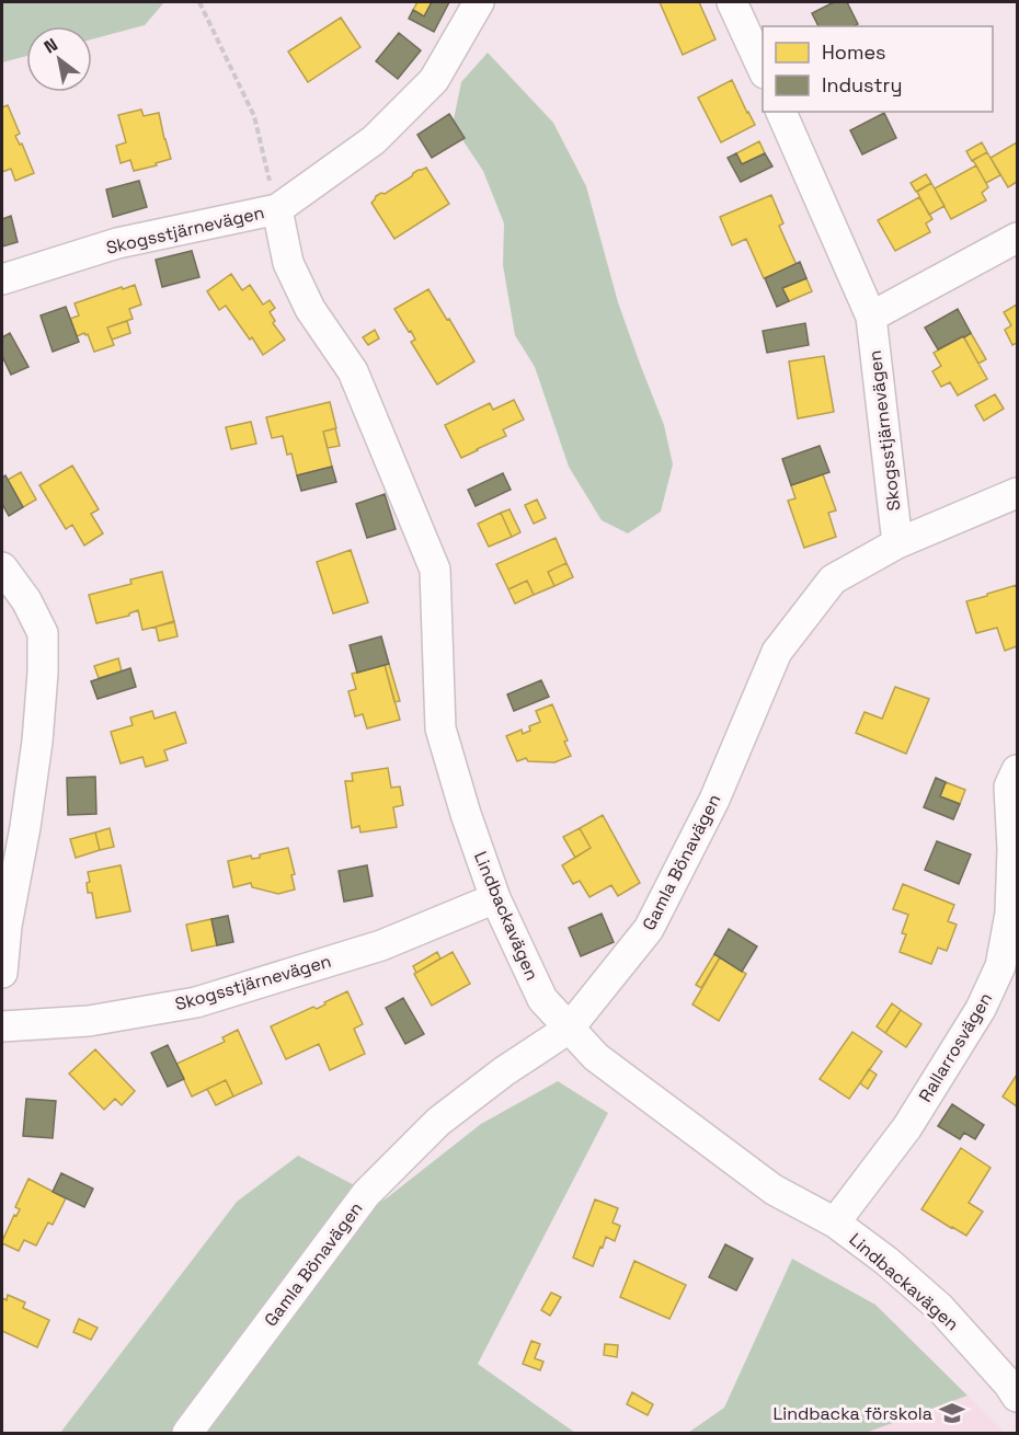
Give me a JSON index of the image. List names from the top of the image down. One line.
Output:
{"streets":{"street":["Skogsstjärnevägen","Gamla Bönavägen","Lindbackavägen","Rallarrosvägen"]},"crossings":[["Skogsstjärnevägen","Gamla Bönavägen"],["Skogsstjärnevägen","Lindbackavägen"],["Gamla Bönavägen","Lindbackavägen"],["Lindbackavägen","Rallarrosvägen"]],"places":{"school or university":["Lindbacka förskola"]},"legend":["Homes","Industry"],"north":"top left"}
